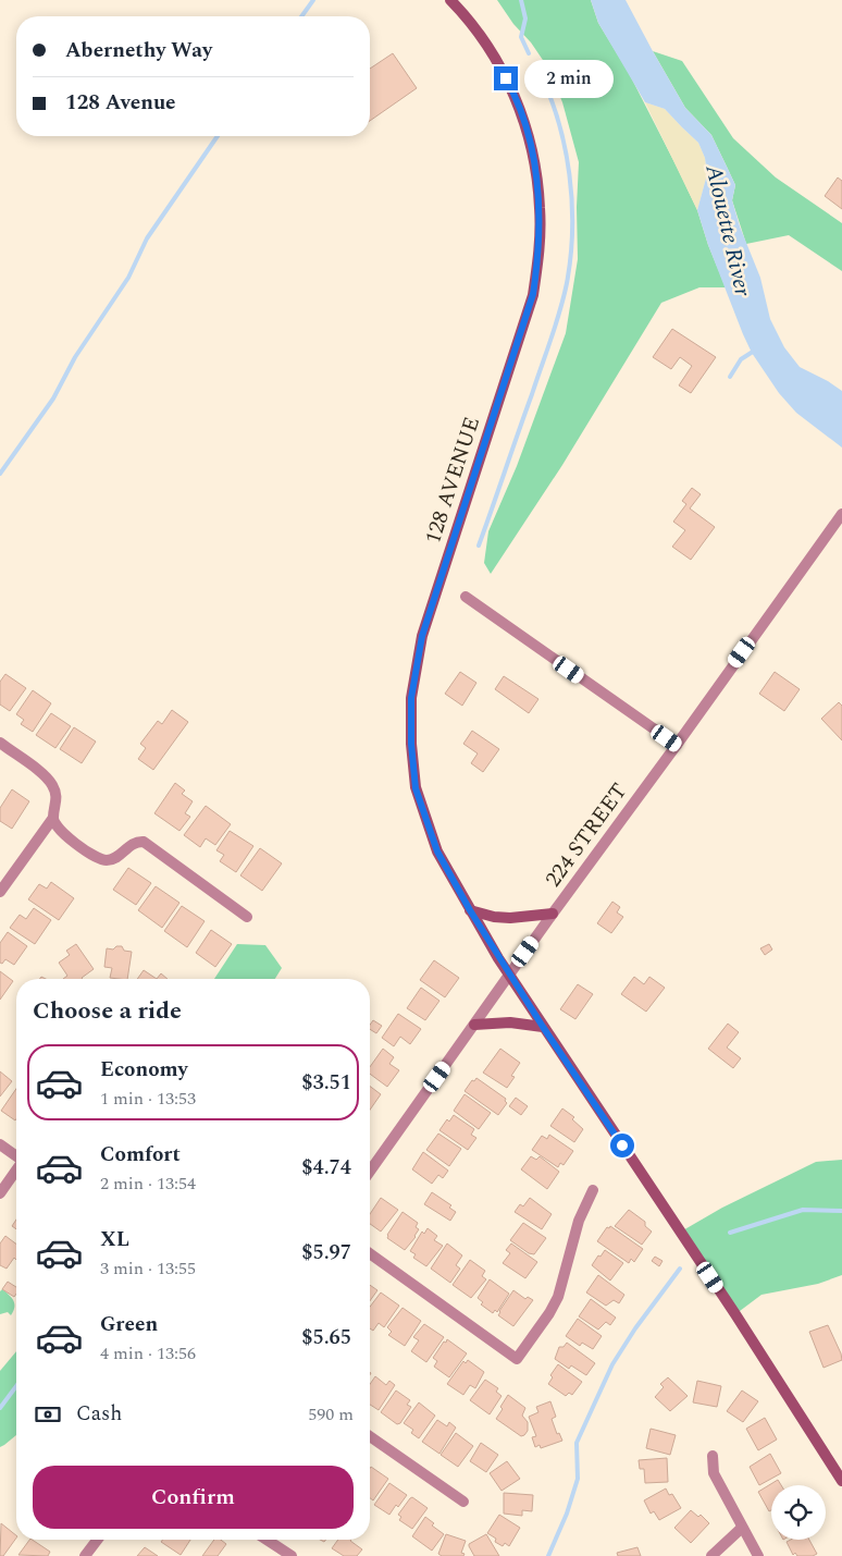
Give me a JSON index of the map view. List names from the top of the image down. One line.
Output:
{"streets":{"main road":["128 AVENUE"],"street":["224 STREET"]},"crossings":[["128 AVENUE","224 STREET"]],"water":["Alouette River"],"page":{"banner":["Abernethy Way","128 Avenue"],"bubble":"2 min","heading":"Choose a ride","list":[{"name":"Economy","note":"1 min · 13:53","value":"$3.51"},{"name":"Comfort","note":"2 min · 13:54","value":"$4.74"},{"name":"XL","note":"3 min · 13:55","value":"$5.97"},{"name":"Green","note":"4 min · 13:56","value":"$5.65"}],"pay":["Cash","590 m"],"buttons":"Confirm"}}
